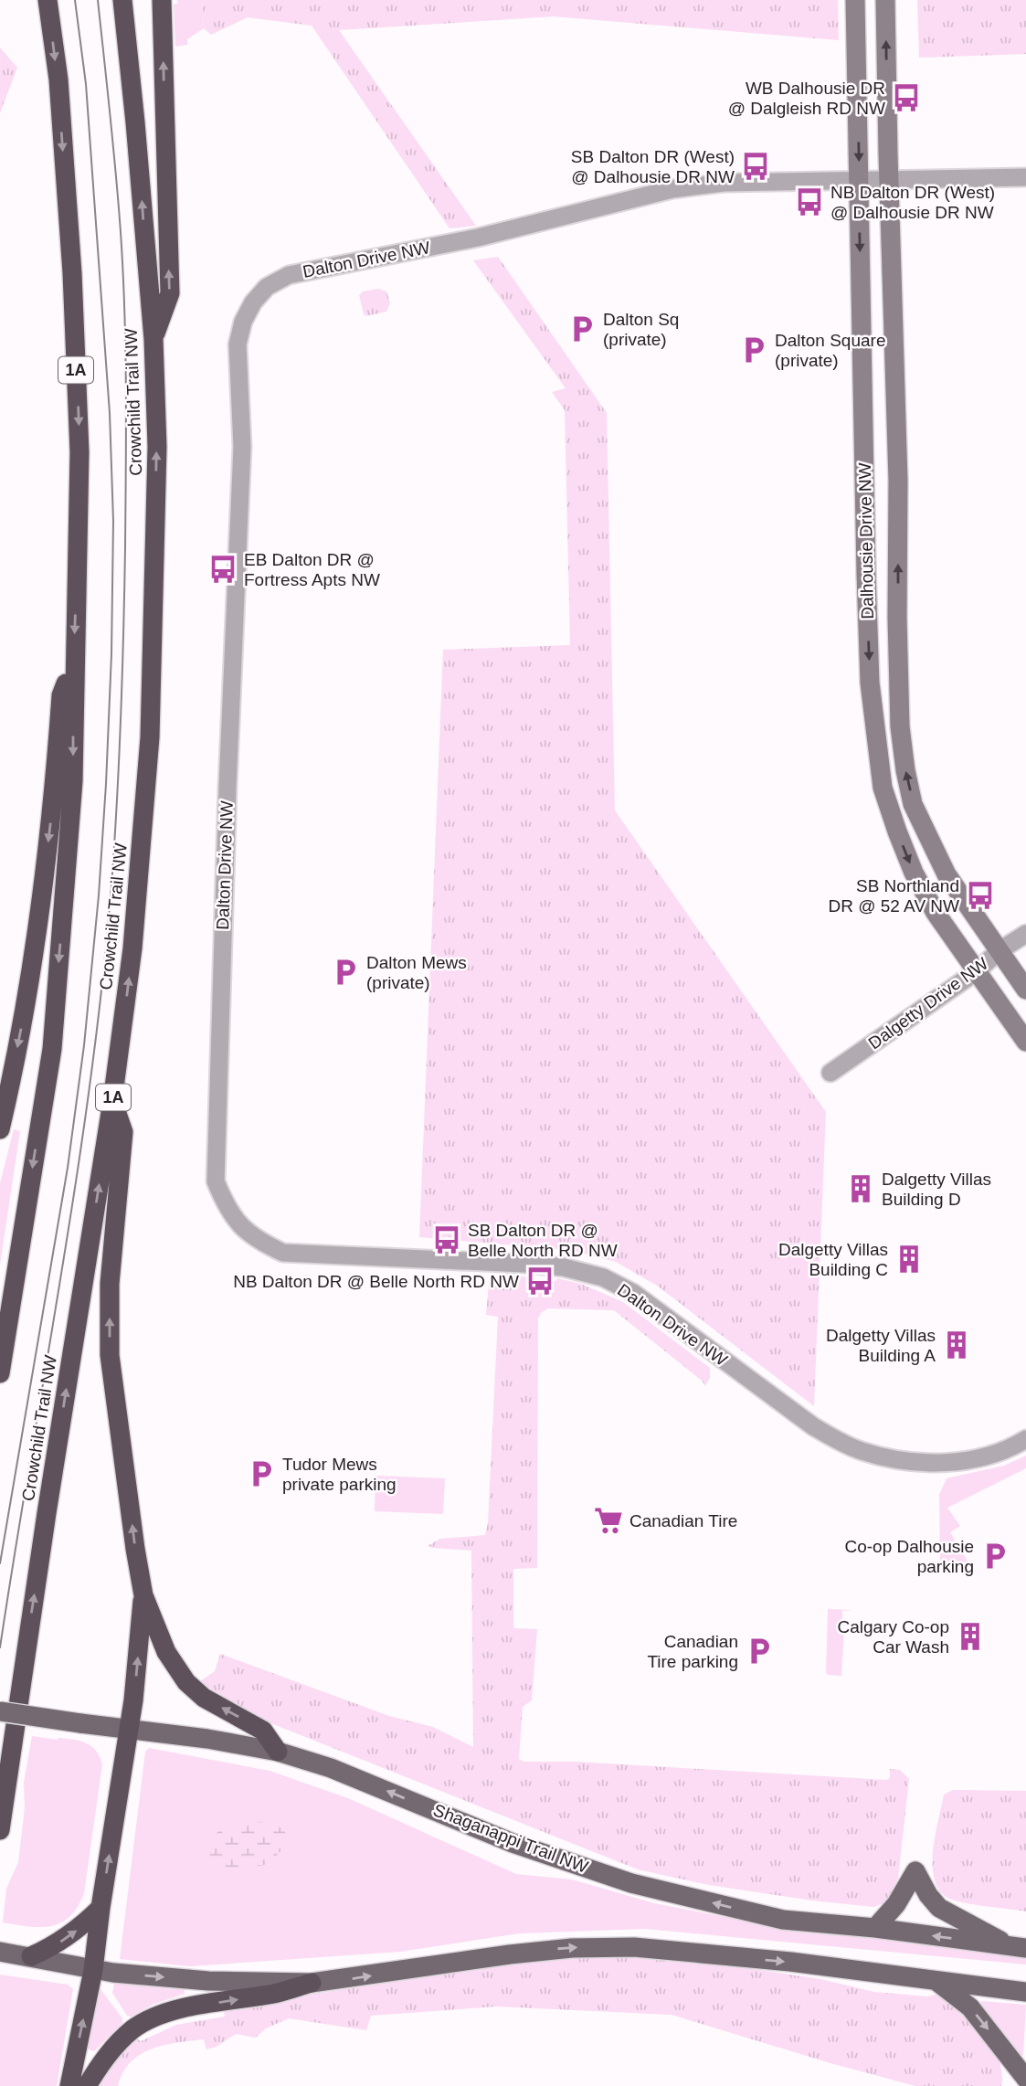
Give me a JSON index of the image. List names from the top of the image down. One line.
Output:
{"streets":{"highway":["1A","Crowchild Trail NW"],"main road":["Shaganappi Trail NW"],"street":["Dalton Drive NW","Dalhousie Drive NW","Dalgetty Drive NW"]},"crossings":[["Dalton Drive NW","Dalhousie Drive NW"],["Dalhousie Drive NW","Dalgetty Drive NW"]],"places":{"bus stop":["WB Dalhousie DR @ Dalgleish RD NW","SB Dalton DR (West) @ Dalhousie DR NW","NB Dalton DR (West) @ Dalhousie DR NW","EB Dalton DR @ Fortress Apts NW","SB Northland DR @ 52 AV NW","SB Dalton DR @ Belle North RD NW","NB Dalton DR @ Belle North RD NW"],"parking":["Dalton Sq (private)","Dalton Square (private)","Dalton Mews (private)","Tudor Mews private parking","Co-op Dalhousie parking","Canadian Tire parking"],"building":["Dalgetty Villas Building D","Dalgetty Villas Building C","Dalgetty Villas Building A","Calgary Co-op Car Wash"],"supermarket":["Canadian Tire"]}}
